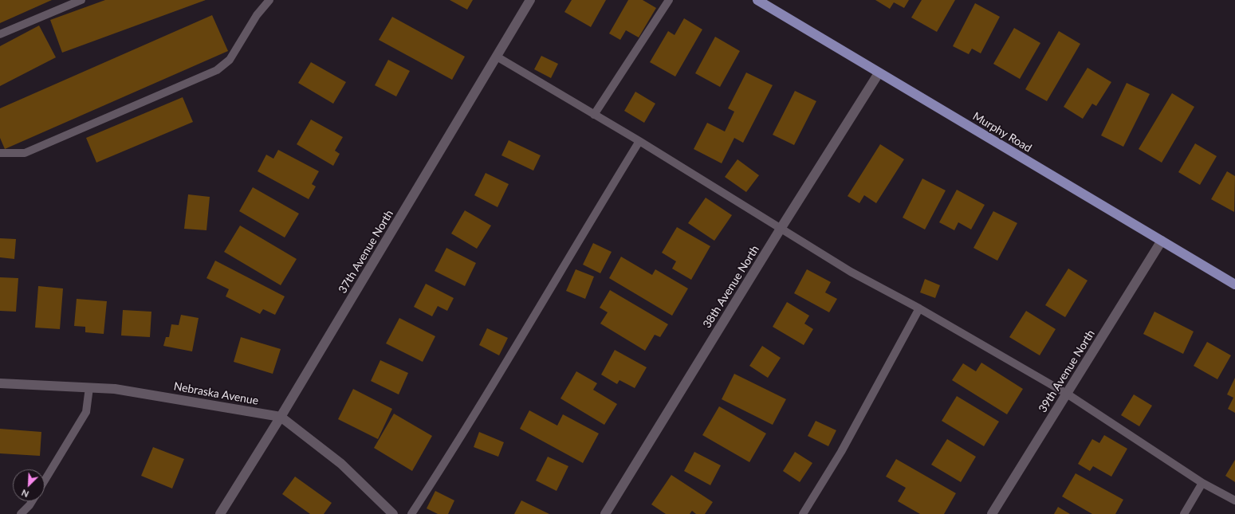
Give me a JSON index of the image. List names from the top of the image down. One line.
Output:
{"streets":{"main road":["Murphy Road"],"street":["37th Avenue North","38th Avenue North","39th Avenue North","Nebraska Avenue"]},"crossings":[["Murphy Road","38th Avenue North"],["Murphy Road","39th Avenue North"],["37th Avenue North","Nebraska Avenue"]],"north":"bottom left"}
